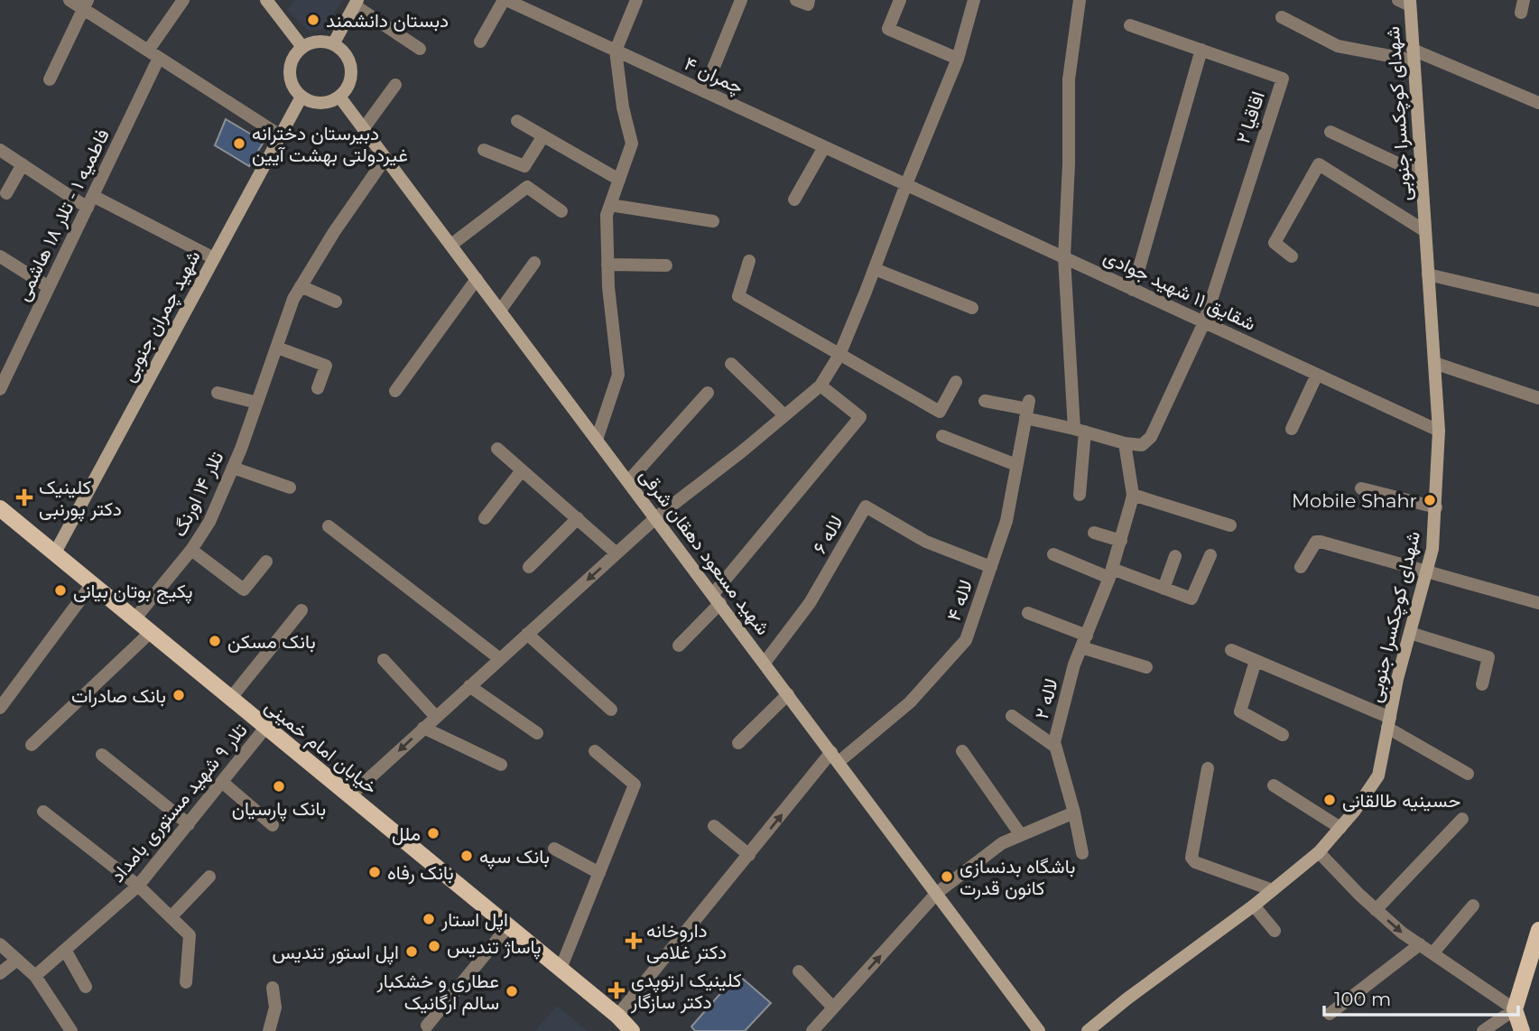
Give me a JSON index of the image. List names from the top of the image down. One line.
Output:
{"streets":{"main road":["شهدای کوچکسرا جنوبی","شهید چمران جنوبی","شهید مسعود دهقان شرقی","خیابان امام خمینی"],"street":["چمران ۴","اقاقیا ۲","فاطمیه ۱ - تلار ۱۸ هاشمی","شقایق ۱۱ شهید جوادی","تلار ۱۴ اورنگ","لاله ۶","لاله ۴","لاله ۲","تلار ۹ شهید مستوری بامداد"]},"crossings":[["چمران ۴","شقایق ۱۱ شهید جوادی"],["شهدای کوچکسرا جنوبی","شقایق ۱۱ شهید جوادی"],["اقاقیا ۲","شقایق ۱۱ شهید جوادی"],["شهید چمران جنوبی","شهید مسعود دهقان شرقی"],["شهید چمران جنوبی","خیابان امام خمینی"],["تلار ۱۴ اورنگ","شهید مسعود دهقان شرقی"],["تلار ۱۴ اورنگ","خیابان امام خمینی"],["لاله ۶","شهید مسعود دهقان شرقی"],["لاله ۶","لاله ۴"],["شهید مسعود دهقان شرقی","لاله ۴"],["لاله ۴","خیابان امام خمینی"],["خیابان امام خمینی","تلار ۹ شهید مستوری بامداد"]],"places":{"other":["دبستان دانشمند","دبیرستان دخترانه غیردولتی بهشت آیین","Mobile Shahr","پکیج بوتان بیانی","بانک مسکن","بانک صادرات","بانک پارسیان","حسینیه طالقانی","ملل","بانک سپه","بانک رفاه","باشگاه بدنسازی کانون قدرت","اپل استار","پاساژ تندیس","اپل استور تندیس","عطاری و خشکبار سالم ارگانیک"],"health":["کلینیک دکتر پورنبی","داروخانه دکتر غلامی","کلینیک ارتوپدی دکتر سازگار"]},"scale_bar":"100 m"}
